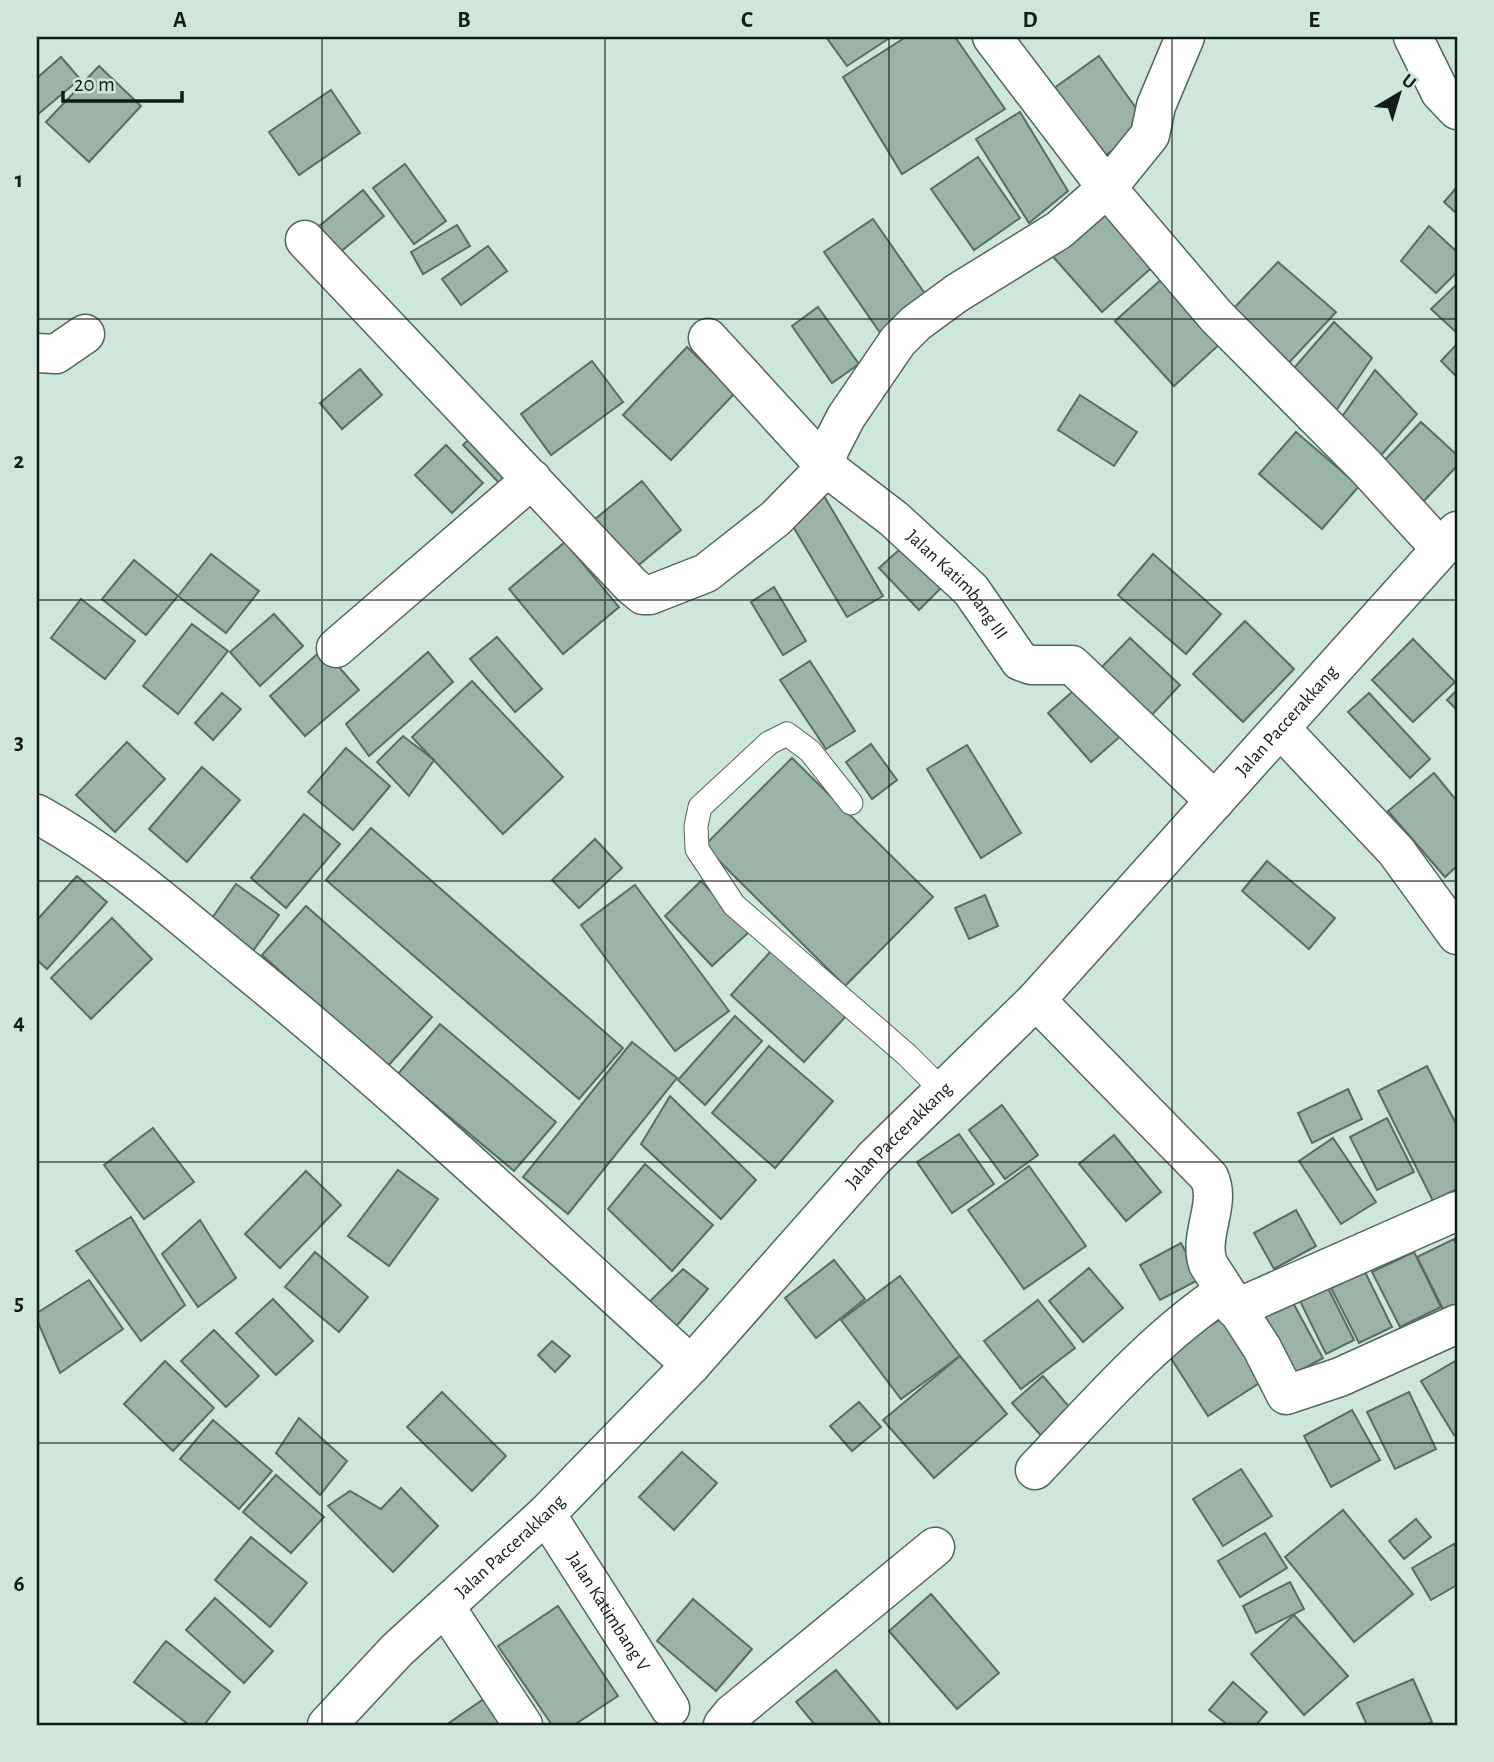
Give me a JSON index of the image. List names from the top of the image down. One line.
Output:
{"streets":{"street":["Jalan Katimbang III","Jalan Paccerakkang","Jalan Katimbang V"]},"crossings":[["Jalan Katimbang III","Jalan Paccerakkang"],["Jalan Paccerakkang","Jalan Katimbang V"]],"scale_bar":"20 m","north":"top right","grid":{"columns":["A","B","C","D","E"],"rows":["1","2","3","4","5","6"]}}
